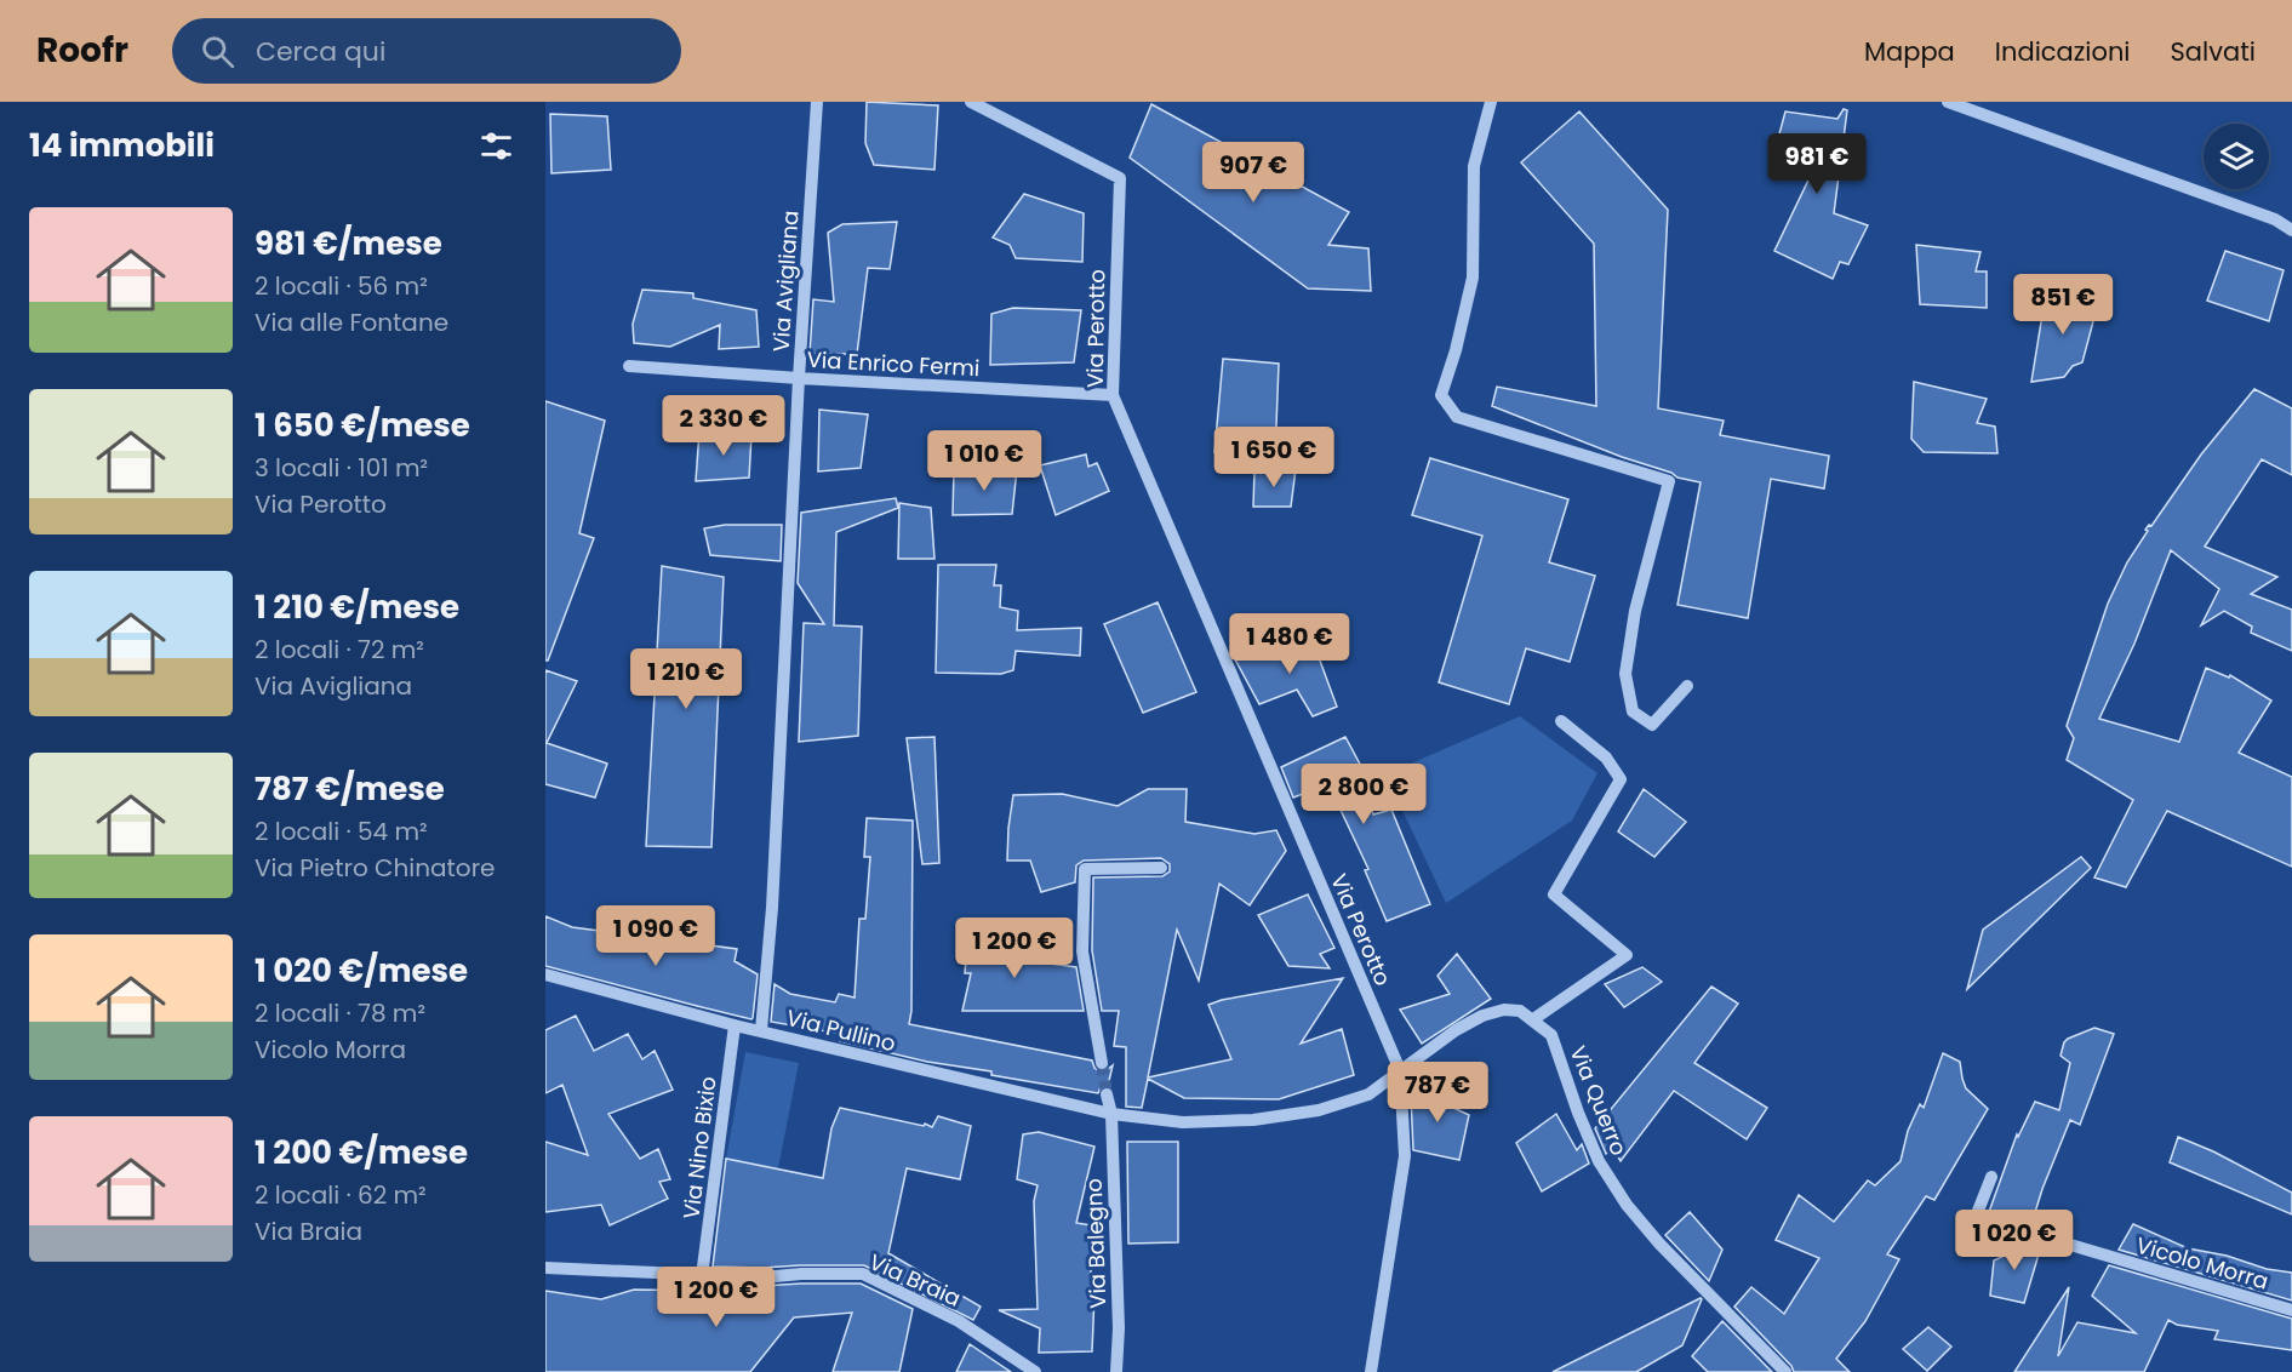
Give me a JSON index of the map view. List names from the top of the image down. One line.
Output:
{"streets":{"street":["Via Avigliana","Via Perotto","Via Enrico Fermi","Via Pullino","Via Querro","Via Nino Bixio","Via Balegno","Vicolo Morra","Via Braia"]},"crossings":[["Via Avigliana","Via Enrico Fermi"],["Via Avigliana","Via Pullino"],["Via Perotto","Via Enrico Fermi"],["Via Pullino","Via Nino Bixio"],["Via Pullino","Via Balegno"],["Via Nino Bixio","Via Braia"]],"page":{"header":"Roofr","search":"Cerca qui","nav":["Mappa","Indicazioni","Salvati"],"heading":"14 immobili","price":["981 €","907 €","851 €","2 330 €","1 650 €","1 010 €","1 480 €","1 210 €","2 800 €","1 090 €","1 200 €","787 €","1 020 €","1 200 €"],"list":[{"name":"981 €/mese","note":"2 locali · 56 m² · Via alle Fontane"},{"name":"1 650 €/mese","note":"3 locali · 101 m² · Via Perotto"},{"name":"1 210 €/mese","note":"2 locali · 72 m² · Via Avigliana"},{"name":"787 €/mese","note":"2 locali · 54 m² · Via Pietro Chinatore"},{"name":"1 020 €/mese","note":"2 locali · 78 m² · Vicolo Morra"},{"name":"1 200 €/mese","note":"2 locali · 62 m² · Via Braia"}]}}
